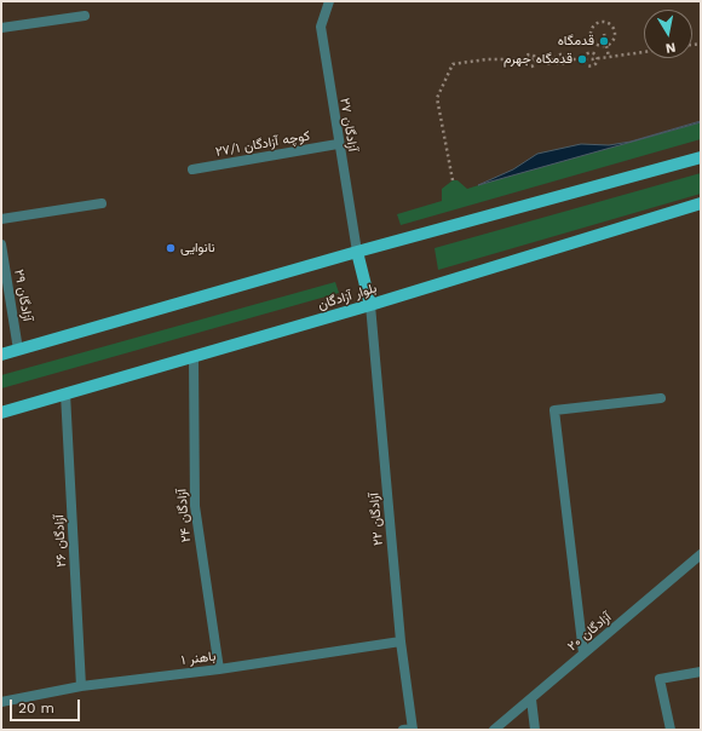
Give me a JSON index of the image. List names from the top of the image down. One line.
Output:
{"streets":{"main road":["بلوار آزادگان"],"street":["آزادگان ۲۷","کوچه آزادگان ۲۷/۱","آزادگان ۲۹","آزادگان ۲۴","آزادگان ۲۲","آزادگان ۲۶","آزادگان ۲۰","باهنر ۱"]},"crossings":[["آزادگان ۲۷","کوچه آزادگان ۲۷/۱"],["بلوار آزادگان","آزادگان ۲۴"],["بلوار آزادگان","آزادگان ۲۲"],["بلوار آزادگان","آزادگان ۲۶"],["آزادگان ۲۴","باهنر ۱"],["آزادگان ۲۲","باهنر ۱"],["آزادگان ۲۶","باهنر ۱"]],"places":["قدمگاه","قدمگاه جهرم","نانوایی"],"scale_bar":"20 m","north":"bottom"}
